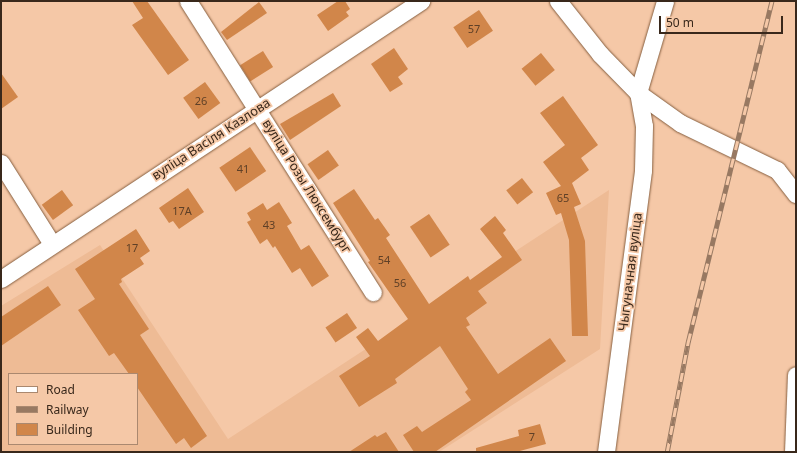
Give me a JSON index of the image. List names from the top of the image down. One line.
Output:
{"streets":{"street":["вуліца Васіля Казлова","вуліца Розы Люксембург","Чыгуначная вуліца"]},"crossings":[["вуліца Васіля Казлова","вуліца Розы Люксембург"]],"house_numbers":["57","26","41","65","17А","43","17","54","56","7"],"legend":["Road","Railway","Building"],"scale_bar":"50 m"}
